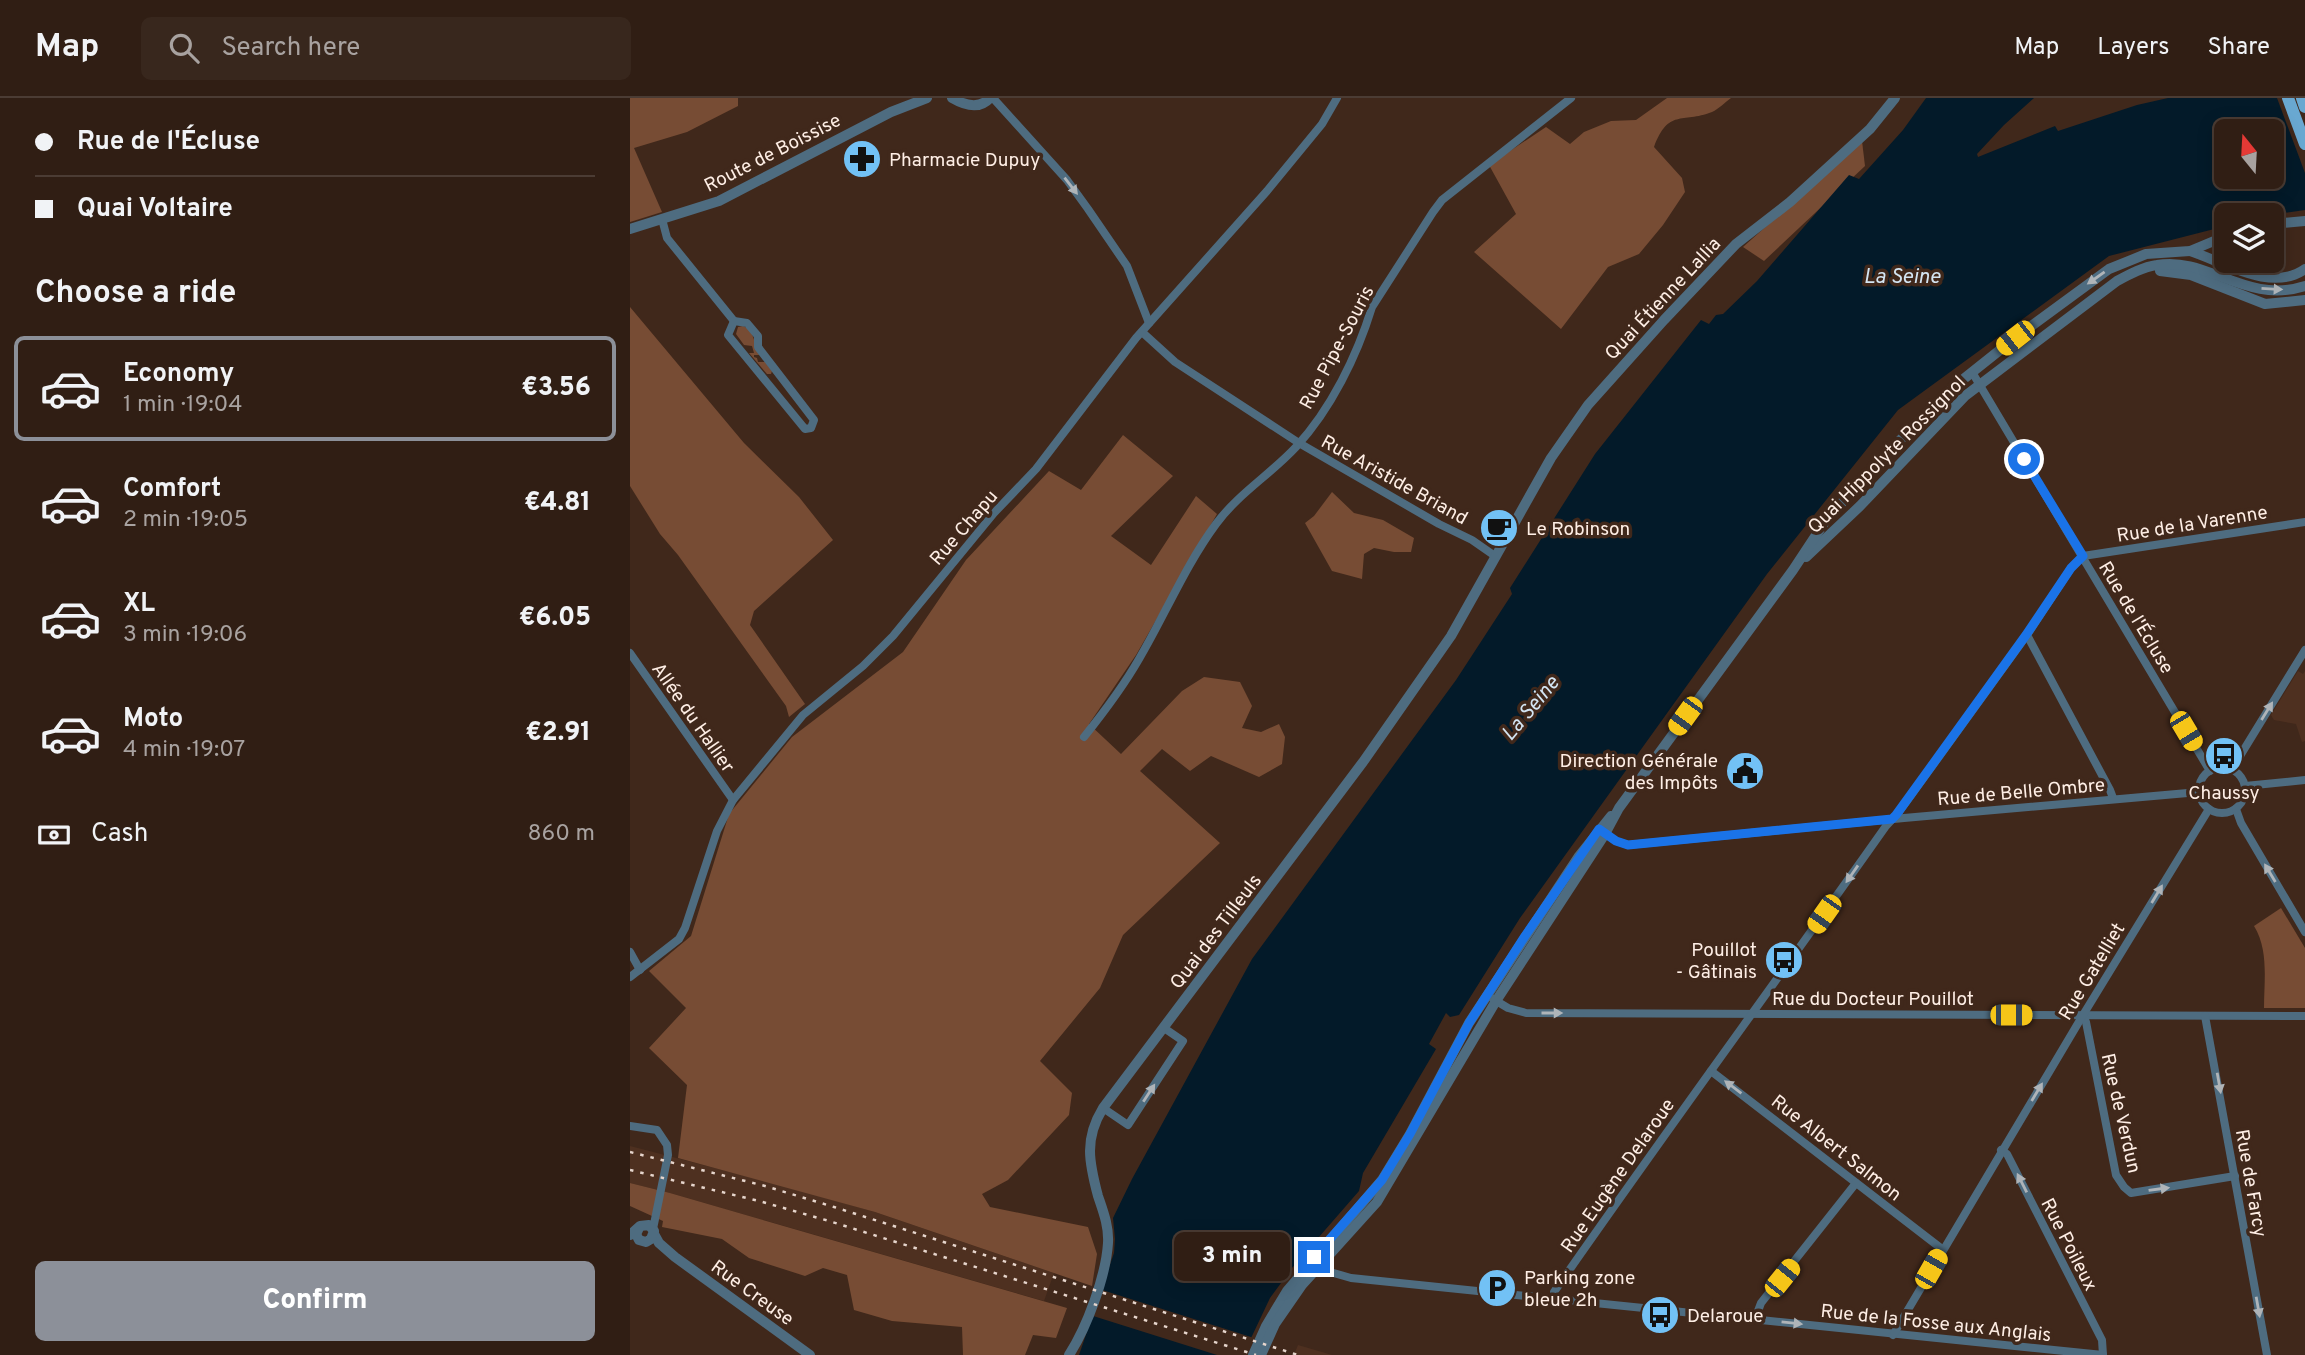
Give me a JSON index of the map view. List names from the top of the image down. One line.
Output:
{"streets":{"street":["Route de Boissise","Quai Étienne Lallia","Rue Pipe-Souris","Quai Hippolyte Rossignol","Rue Aristide Briand","Rue de la Varenne","Rue Chapu","Rue de l'Écluse","Allée du Hallier","Rue de Belle Ombre","Quai des Tilleuls","Rue Gatelliet","Rue du Docteur Pouillot","Rue de Verdun","Rue Albert Salmon","Rue Eugène Delaroue","Rue de Farcy","Rue Poileux","Rue Creuse","Rue de la Fosse aux Anglais"]},"crossings":[["Quai Étienne Lallia","Rue Aristide Briand"],["Quai Étienne Lallia","Quai des Tilleuls"],["Rue Pipe-Souris","Rue Aristide Briand"],["Quai Hippolyte Rossignol","Rue de l'Écluse"],["Quai Hippolyte Rossignol","Rue de Belle Ombre"],["Quai Hippolyte Rossignol","Rue du Docteur Pouillot"],["Quai Hippolyte Rossignol","Rue de la Fosse aux Anglais"],["Rue Aristide Briand","Rue Chapu"],["Rue Aristide Briand","Quai des Tilleuls"],["Rue de la Varenne","Rue de l'Écluse"],["Rue de la Varenne","Rue Eugène Delaroue"],["Rue Chapu","Allée du Hallier"],["Rue de l'Écluse","Rue de Belle Ombre"],["Rue de l'Écluse","Rue Gatelliet"],["Rue de l'Écluse","Rue Eugène Delaroue"],["Rue de Belle Ombre","Rue Gatelliet"],["Rue de Belle Ombre","Rue Eugène Delaroue"],["Rue Gatelliet","Rue du Docteur Pouillot"],["Rue Gatelliet","Rue de Verdun"],["Rue Gatelliet","Rue Albert Salmon"],["Rue Gatelliet","Rue Poileux"],["Rue Gatelliet","Rue de la Fosse aux Anglais"],["Rue du Docteur Pouillot","Rue de Verdun"],["Rue du Docteur Pouillot","Rue Eugène Delaroue"],["Rue du Docteur Pouillot","Rue de Farcy"],["Rue de Verdun","Rue de Farcy"],["Rue Albert Salmon","Rue Eugène Delaroue"],["Rue Eugène Delaroue","Rue de la Fosse aux Anglais"],["Rue Poileux","Rue de la Fosse aux Anglais"]],"one_way":["Rue Gatelliet","Rue Albert Salmon","Rue de Farcy","Rue Poileux"],"water":["La Seine"],"places":{"pharmacy":["Pharmacie Dupuy"],"cafe":["Le Robinson"],"bus stop":["Chaussy","Pouillot - Gâtinais","Delaroue"],"public building":["Direction Générale des Impôts"],"parking":["Parking zone bleue 2h"]},"north":"top","page":{"header":"Map","search":"Search here","nav":["Map","Layers","Share"],"banner":["Rue de l'Écluse","Quai Voltaire"],"heading":"Choose a ride","list":[{"name":"Economy","note":"1 min · 19:04","value":"€3.56"},{"name":"Comfort","note":"2 min · 19:05","value":"€4.81"},{"name":"XL","note":"3 min · 19:06","value":"€6.05"},{"name":"Moto","note":"4 min · 19:07","value":"€2.91"}],"pay":["Cash","860 m"],"bubble":"3 min","buttons":"Confirm"}}
